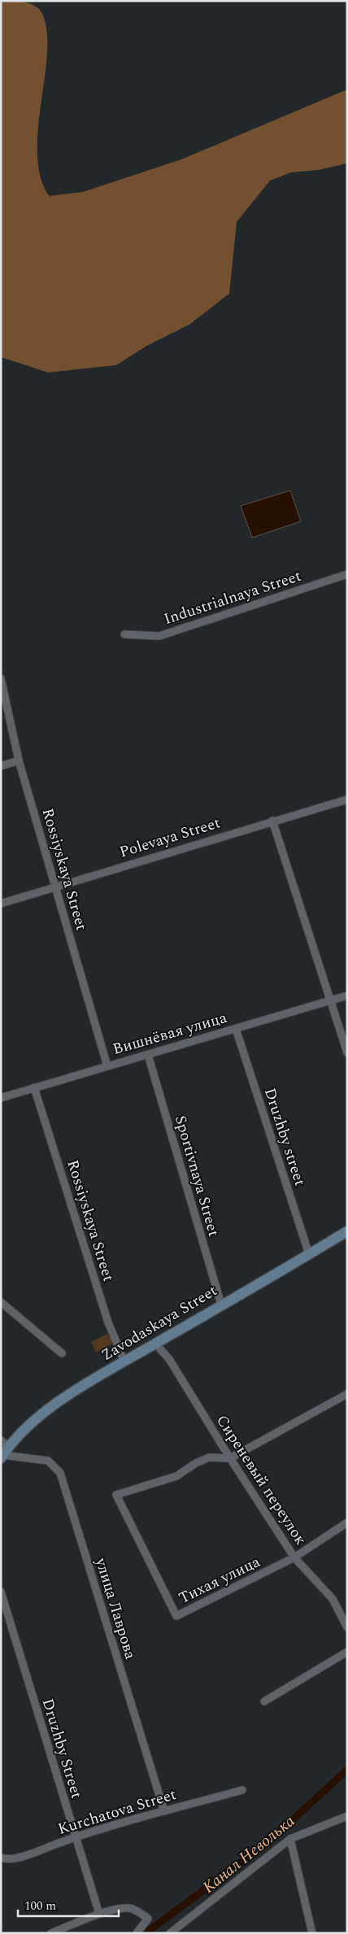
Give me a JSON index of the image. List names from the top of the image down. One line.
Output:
{"streets":{"main road":["Zavodaskaya Street"],"street":["Industrialnaya Street","Polevaya Street","Rossiyskaya Street","Вишнёвая улица","Druzhby street","Sportivnaya Street","Сиреневый переулок","Тихая улица","улица Лаврова","Druzhby Street","Kurchatova Street"]},"crossings":[["Polevaya Street","Rossiyskaya Street"],["Rossiyskaya Street","Вишнёвая улица"],["Rossiyskaya Street","Zavodaskaya Street"],["Вишнёвая улица","Druzhby street"],["Вишнёвая улица","Sportivnaya Street"],["Druzhby street","Zavodaskaya Street"],["Sportivnaya Street","Zavodaskaya Street"],["Zavodaskaya Street","Сиреневый переулок"],["Zavodaskaya Street","улица Лаврова"],["Сиреневый переулок","Тихая улица"],["улица Лаврова","Kurchatova Street"],["Druzhby Street","Kurchatova Street"]],"water":["Канал Неволька"],"scale_bar":"100 m"}
